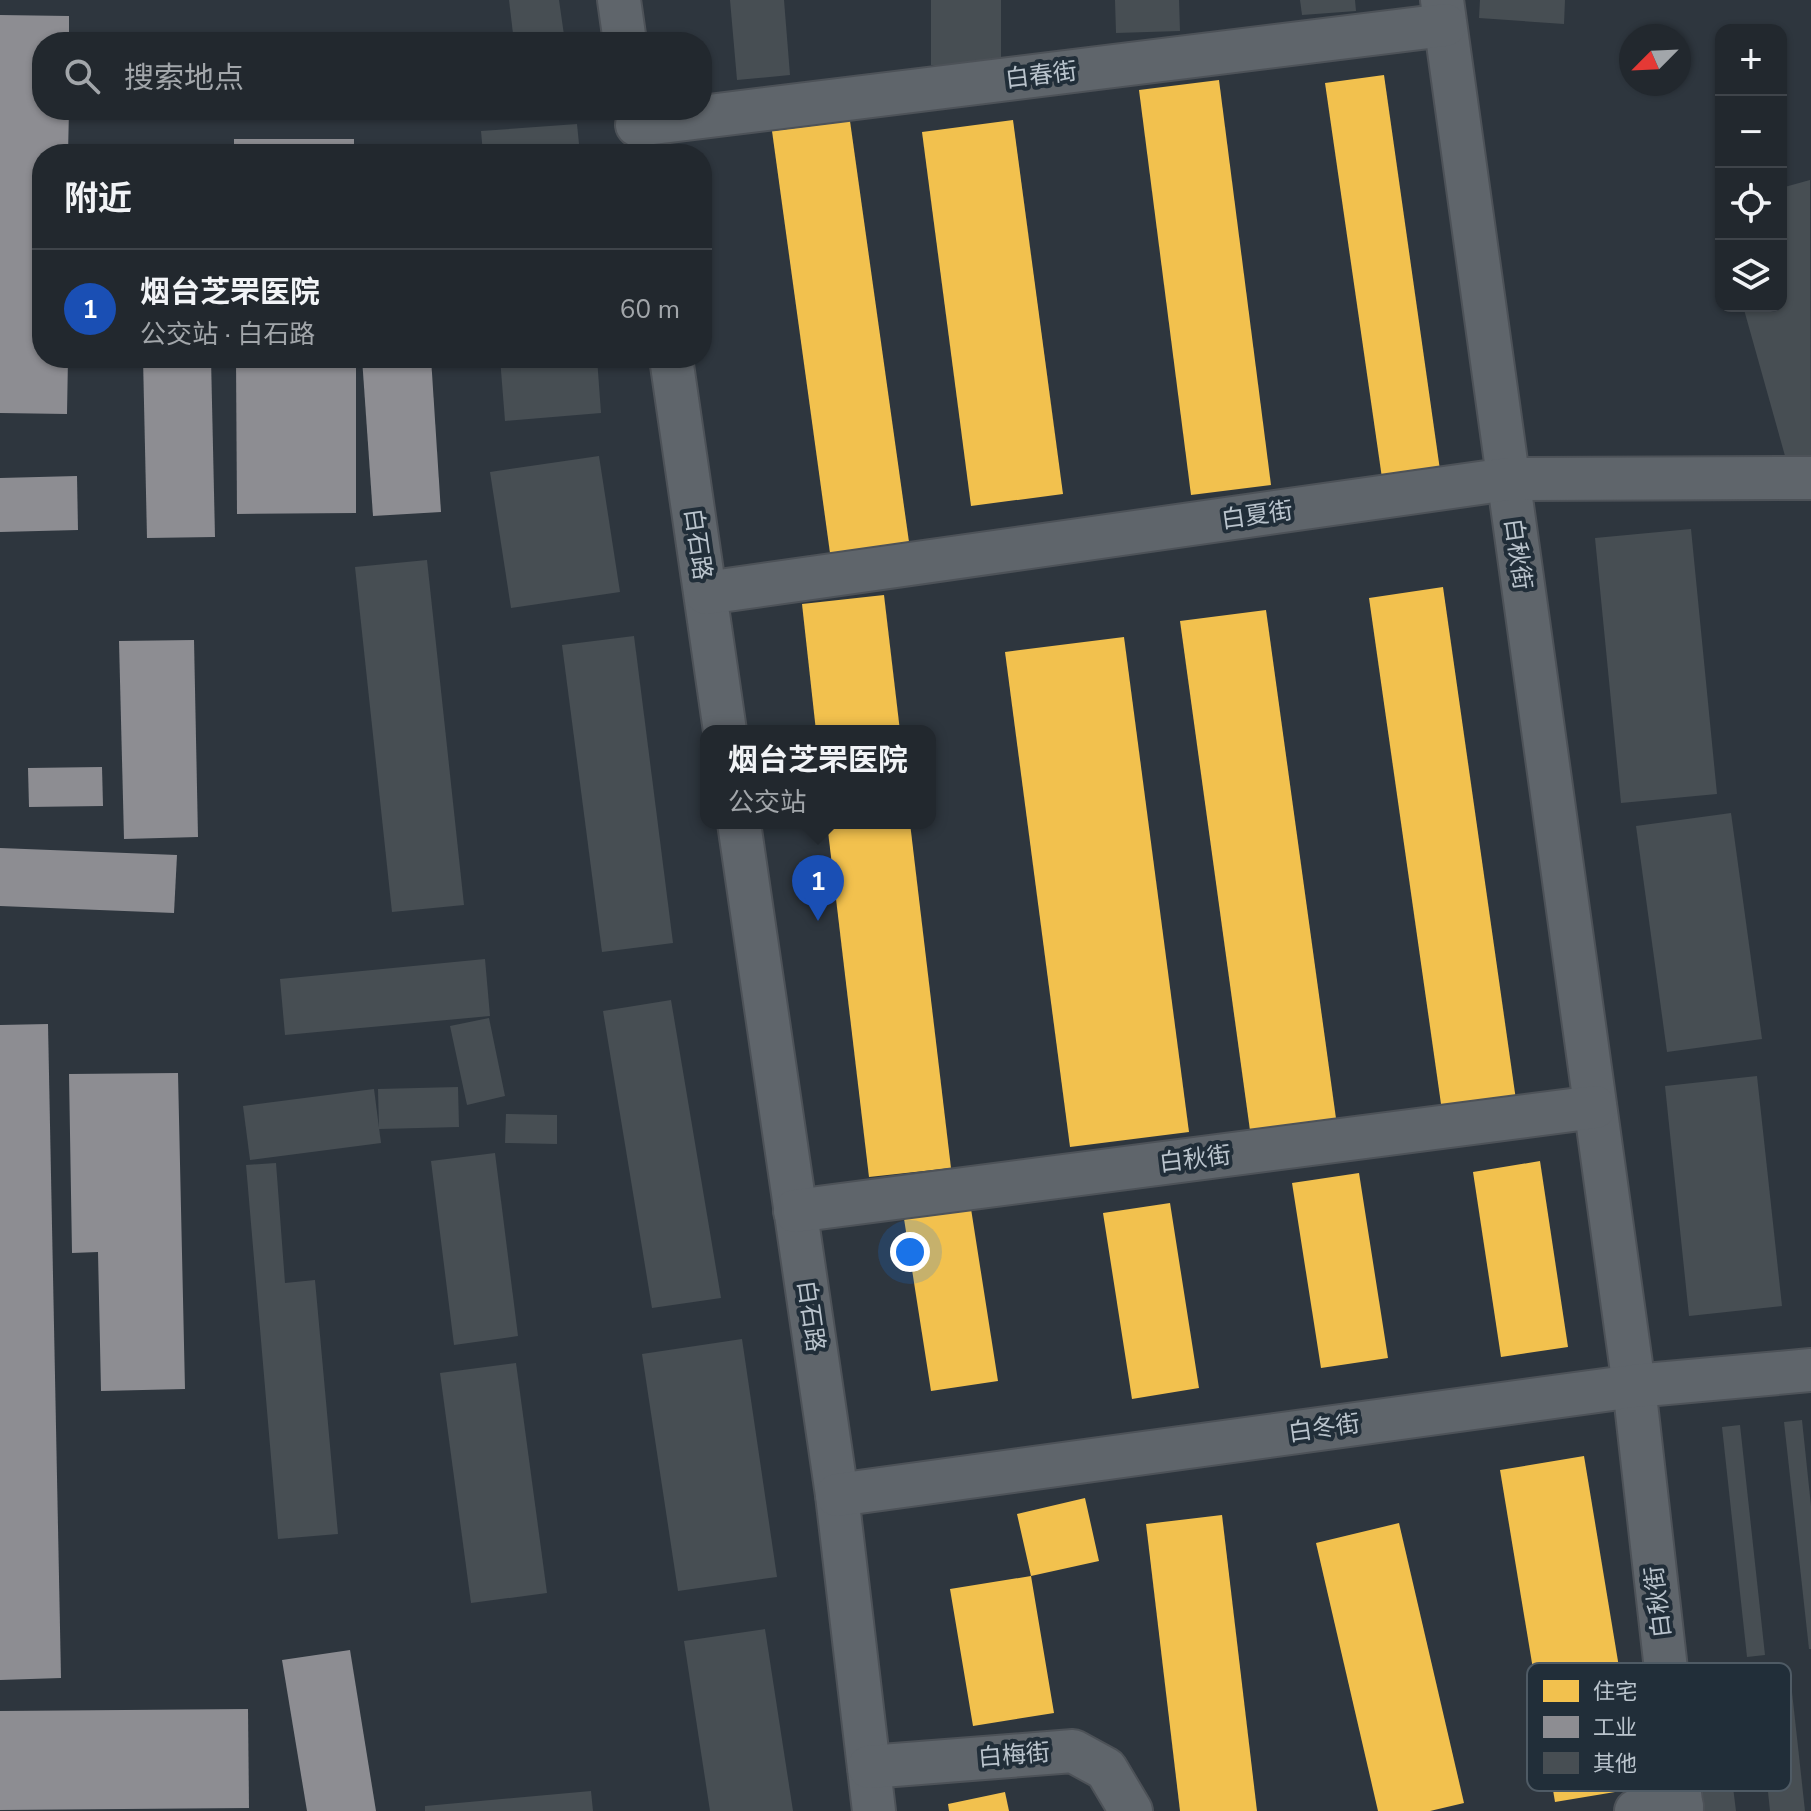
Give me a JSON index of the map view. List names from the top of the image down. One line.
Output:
{"streets":{"street":["白春街","白夏街","白石路","白秋街","白冬街","白梅街"]},"crossings":[["白春街","白秋街"],["白夏街","白石路"],["白夏街","白秋街"],["白石路","白秋街"],["白石路","白冬街"],["白石路","白梅街"],["白秋街","白冬街"]],"legend":["住宅","工业","其他"],"north":"bottom left","page":{"map_buttons":["+","−"],"search":"搜索地点","heading":"附近","list":[{"mark":"1","name":"烟台芝罘医院","note":"公交站 · 白石路","value":"60 m"}],"popup":["烟台芝罘医院","公交站"],"pins":"1"}}
